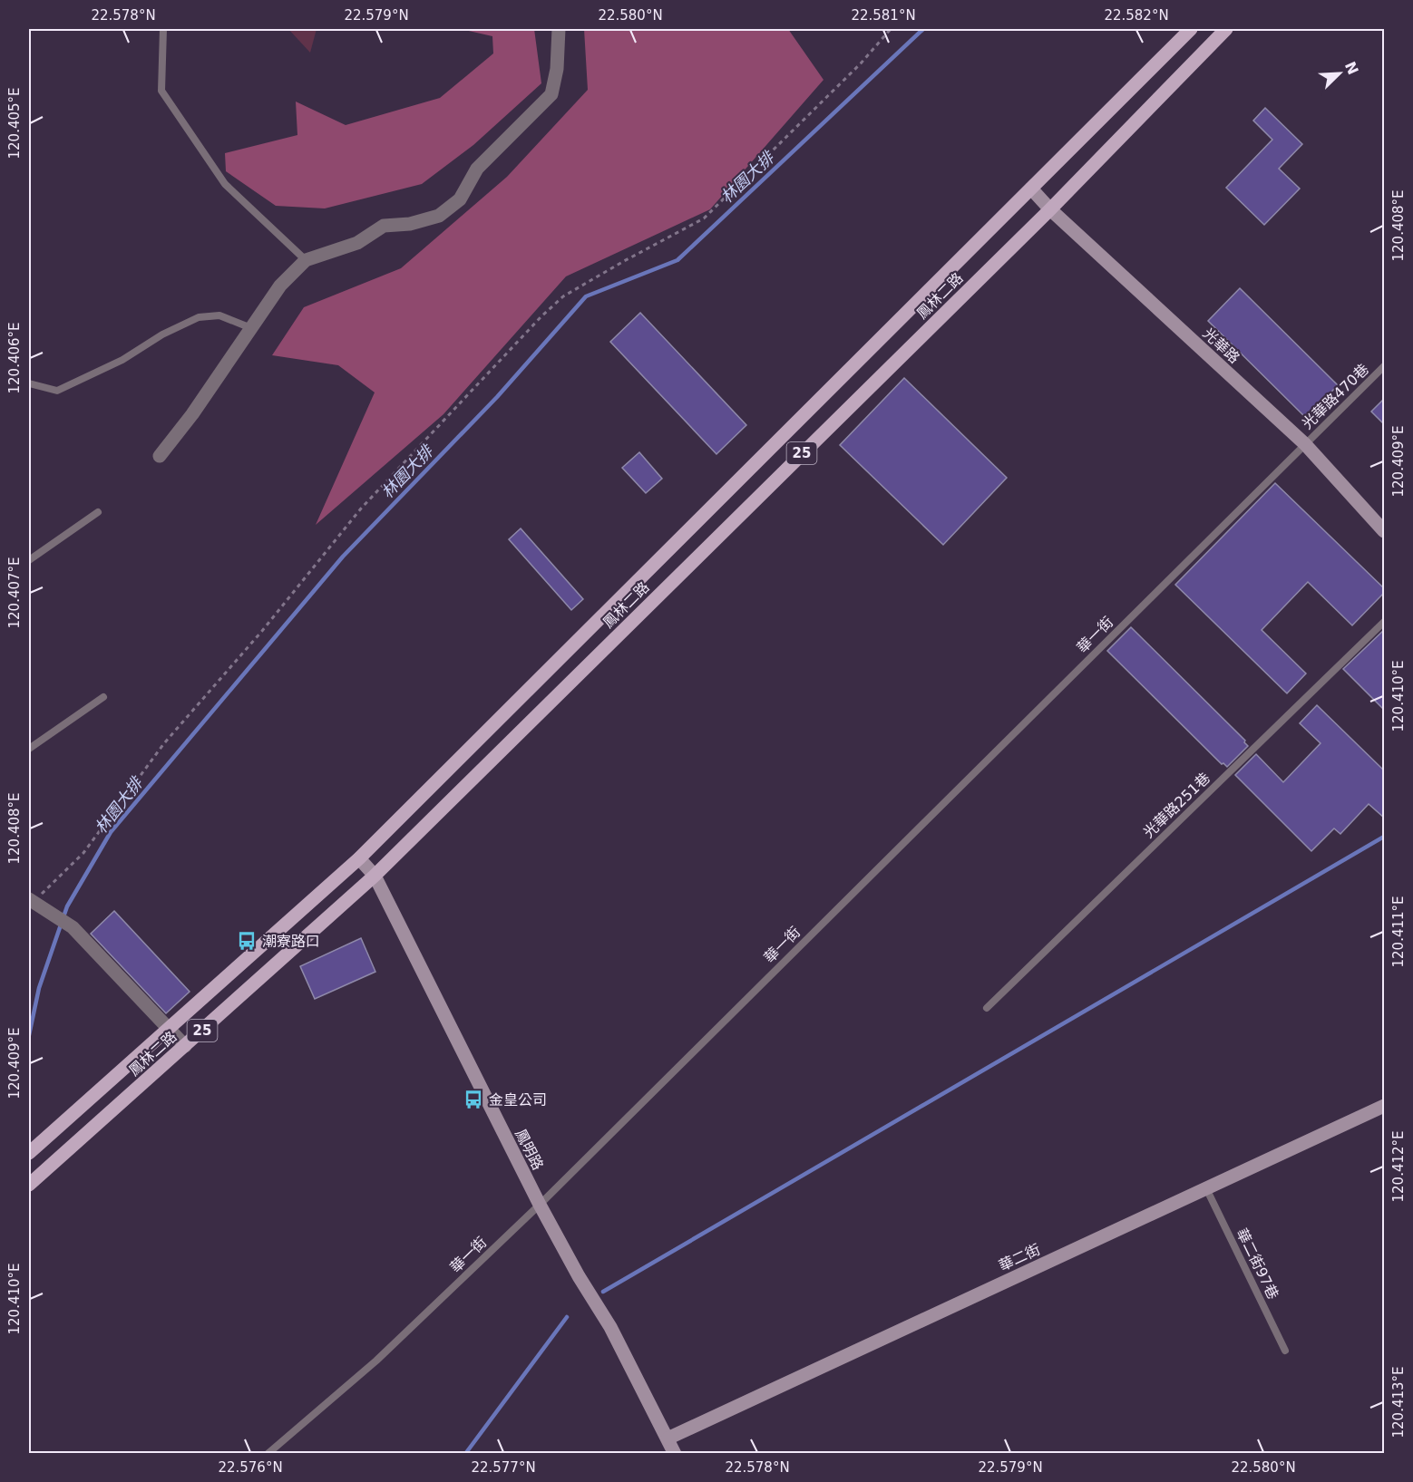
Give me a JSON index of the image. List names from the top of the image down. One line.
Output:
{"streets":{"main road":["鳳林二路","25"],"street":["光華路","鳳明路","華二街"],"lane":["光華路470巷","華一街","光華路251巷","華二街97巷"]},"crossings":[["鳳林二路","光華路"],["鳳林二路","鳳明路"],["光華路","光華路470巷"],["光華路","華一街"],["光華路470巷","華一街"],["華一街","鳳明路"],["鳳明路","華二街"],["華二街","華二街97巷"]],"water":["林園大排"],"places":{"bus stop":["潮寮路口","金皇公司"]},"north":"top right","coordinates":["22.578°N","22.579°N","22.580°N","22.581°N","22.582°N","120.405°E","120.408°E","120.406°E","120.409°E","120.407°E","120.410°E","120.411°E","120.412°E","120.413°E","22.576°N","22.577°N"]}
